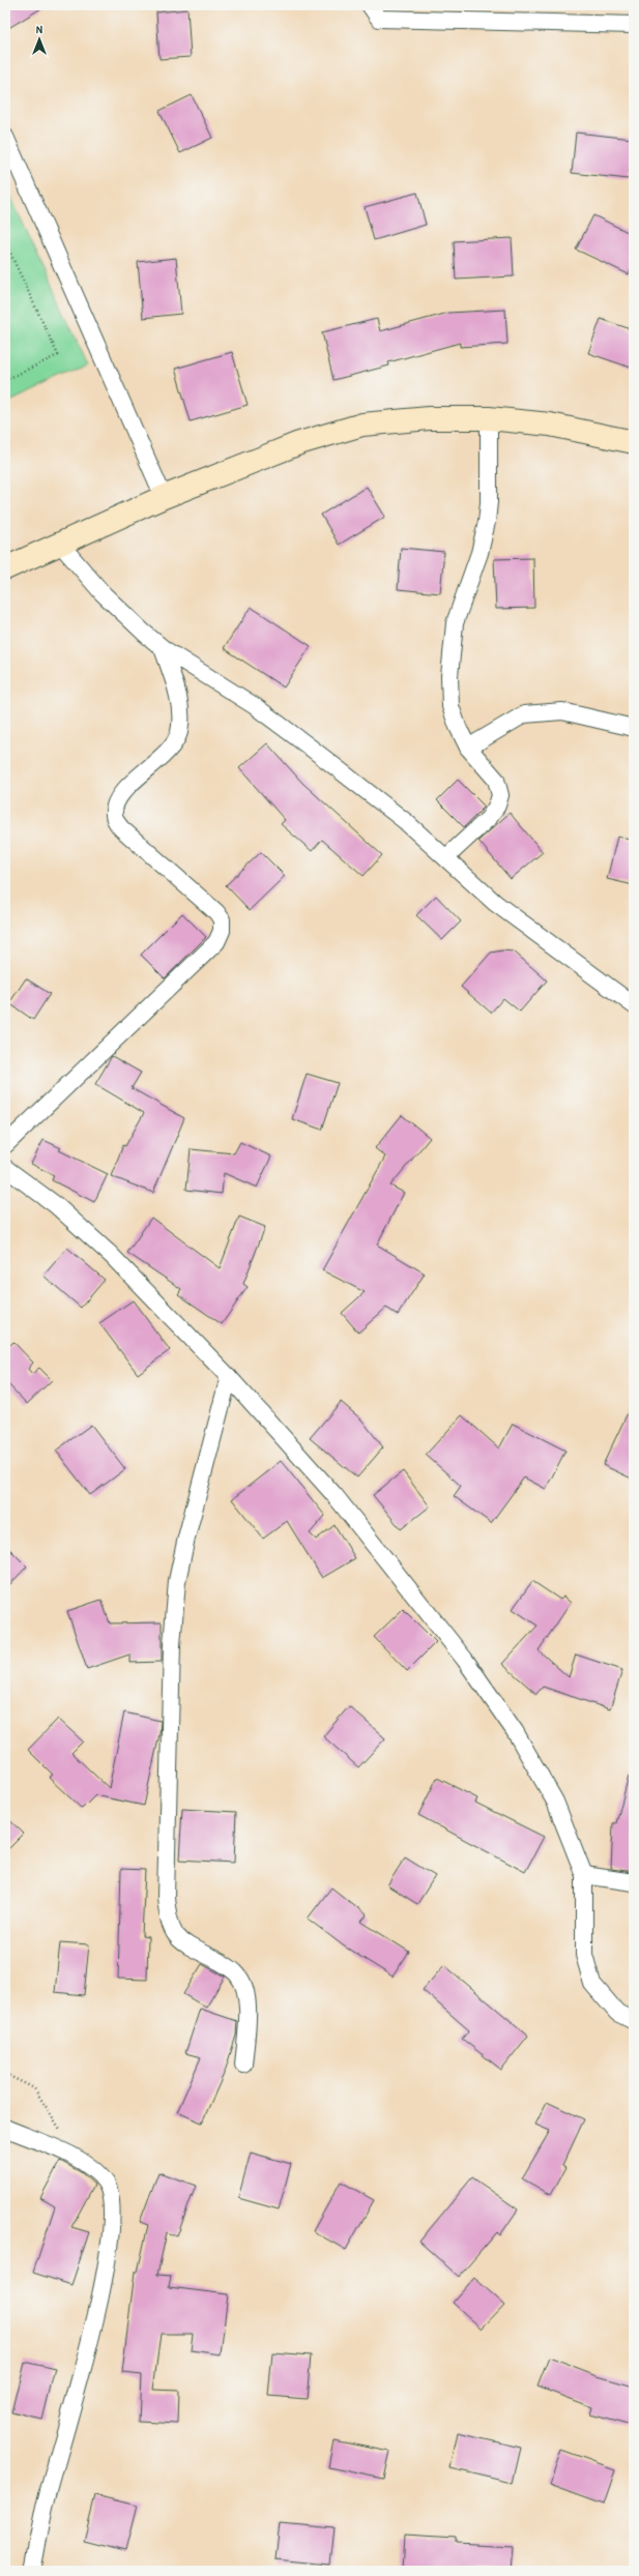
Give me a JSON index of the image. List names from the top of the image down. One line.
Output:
{"north":"top"}
